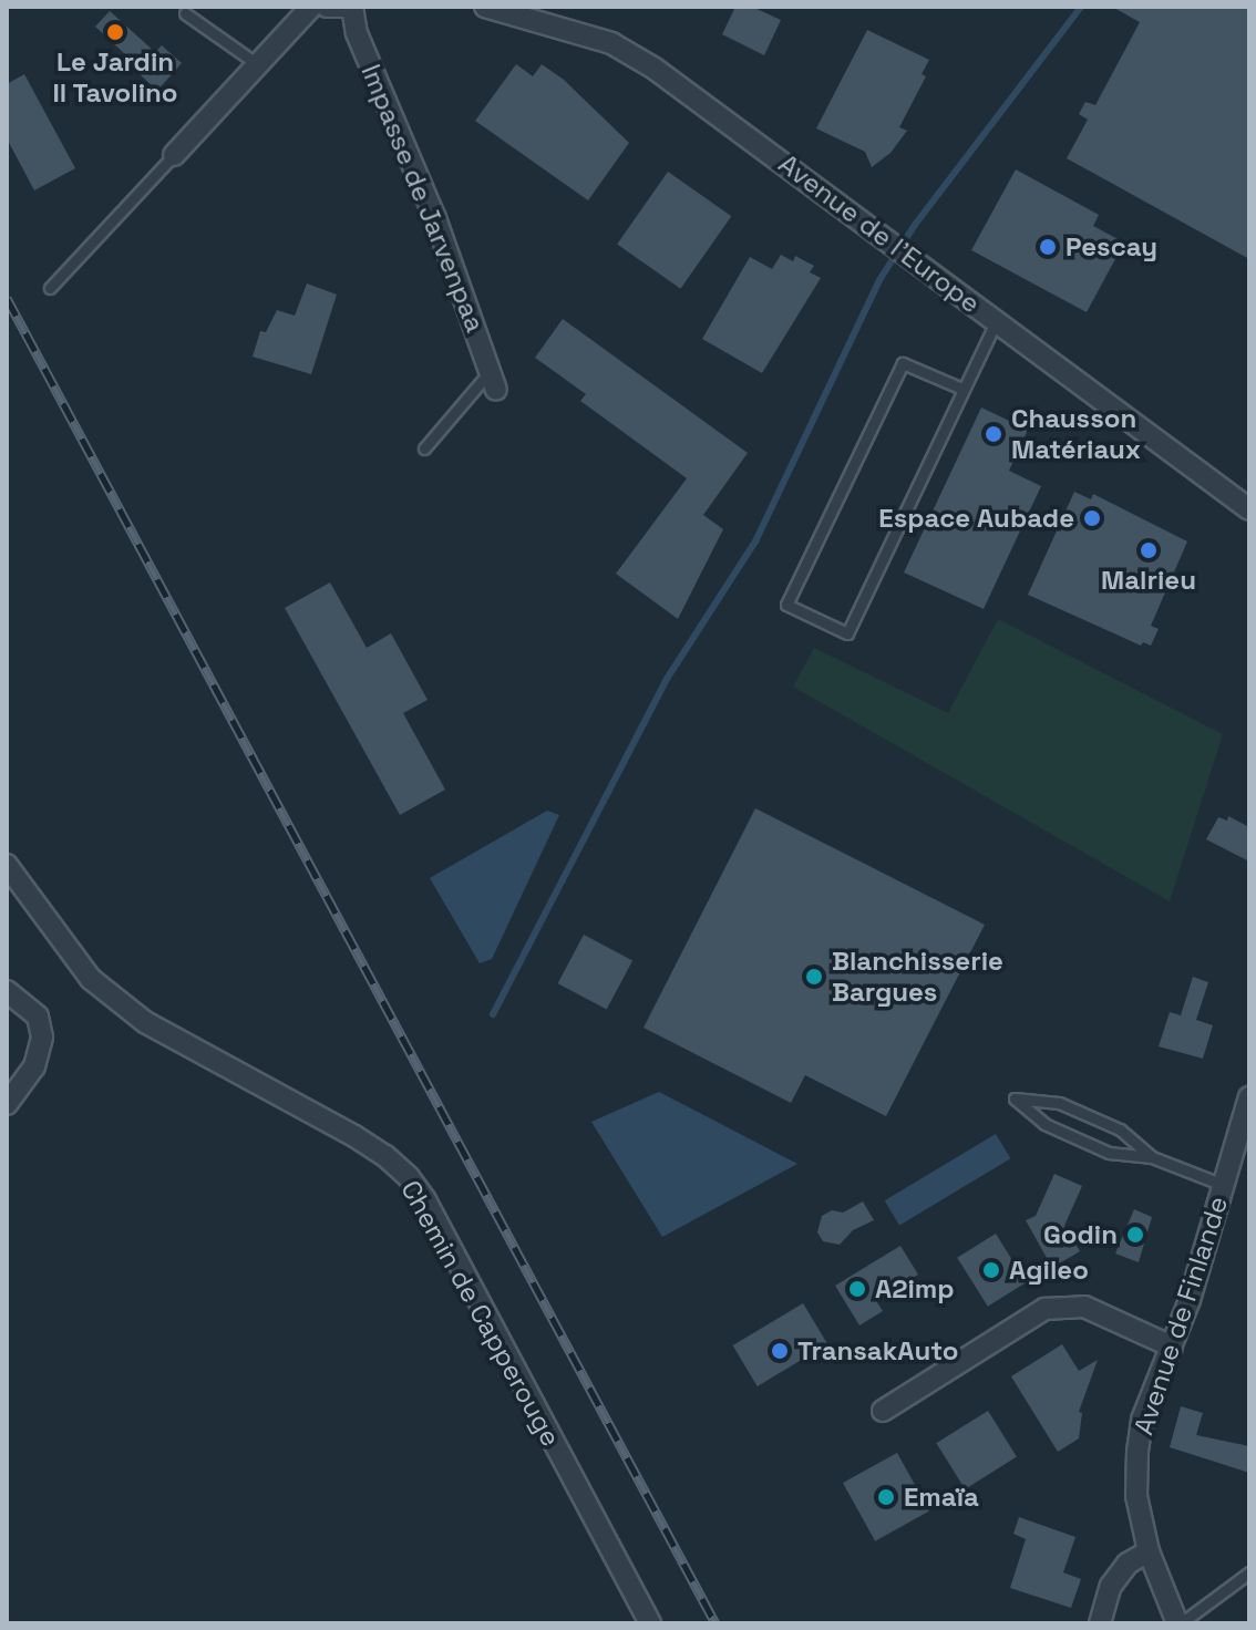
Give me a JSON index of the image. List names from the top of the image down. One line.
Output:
{"streets":{"street":["Impasse de Jarvenpaa","Avenue de l'Europe","Chemin de Capperouge","Avenue de Finlande"]},"places":["Le Jardin Il Tavolino","Pescay","Chausson Matériaux","Espace Aubade","Malrieu","Blanchisserie Bargues","Godin","Agileo","A2imp","TransakAuto","Emaïa"]}
